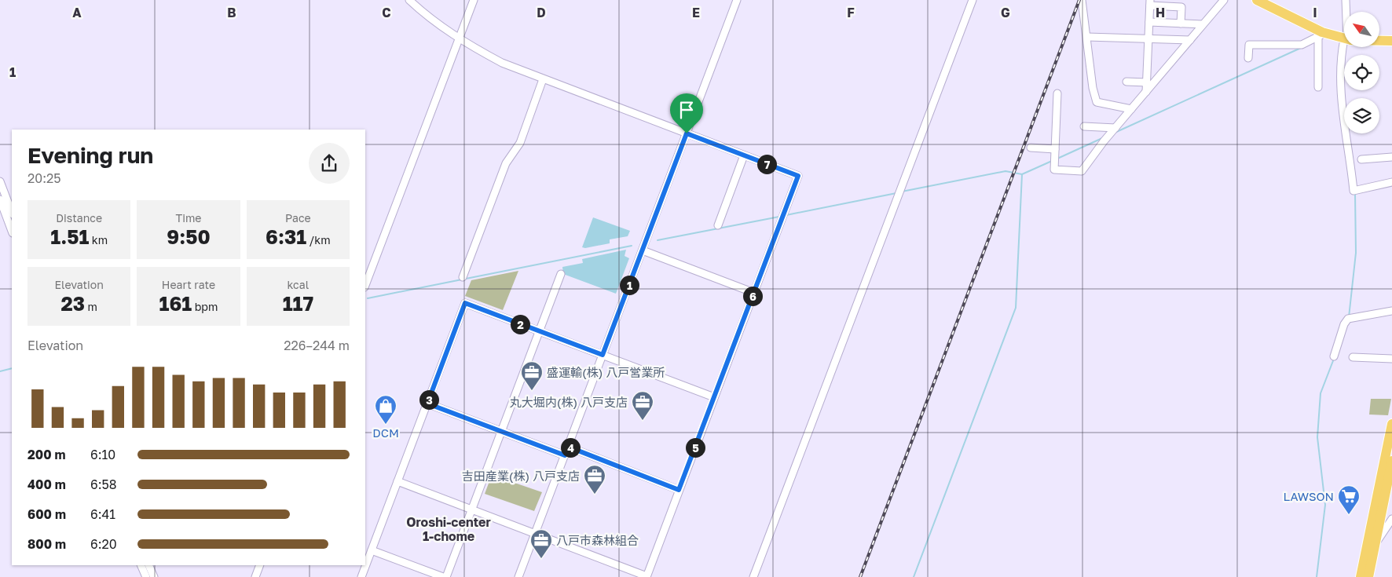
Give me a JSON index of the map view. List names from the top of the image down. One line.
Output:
{"districts":["Oroshi-center 1-chome"],"places":{"office":["盛運輸(株) 八戸営業所","丸大堀内(株) 八戸支店","吉田産業(株) 八戸支店","八戸市森林組合"],"shop":["DCM"],"supermarket":["LAWSON"]},"north":"top left","page":{"heading":["Evening run","20:25"],"pins":["7","1","6","2","3","4","5"],"stats":[["Distance","1.51 km"],["Time","9:50"],["Pace","6:31 /km"],["Elevation","23 m"],["Heart rate","161 bpm"],["kcal","117"]],"chart":["Elevation","226–244 m"],"list":[{"name":"200 m","note":"6:10"},{"name":"400 m","note":"6:58"},{"name":"600 m","note":"6:41"},{"name":"800 m","note":"6:20"}]},"grid":{"columns":["A","B","C","D","E","F","G","H","I"],"rows":["1"]}}
